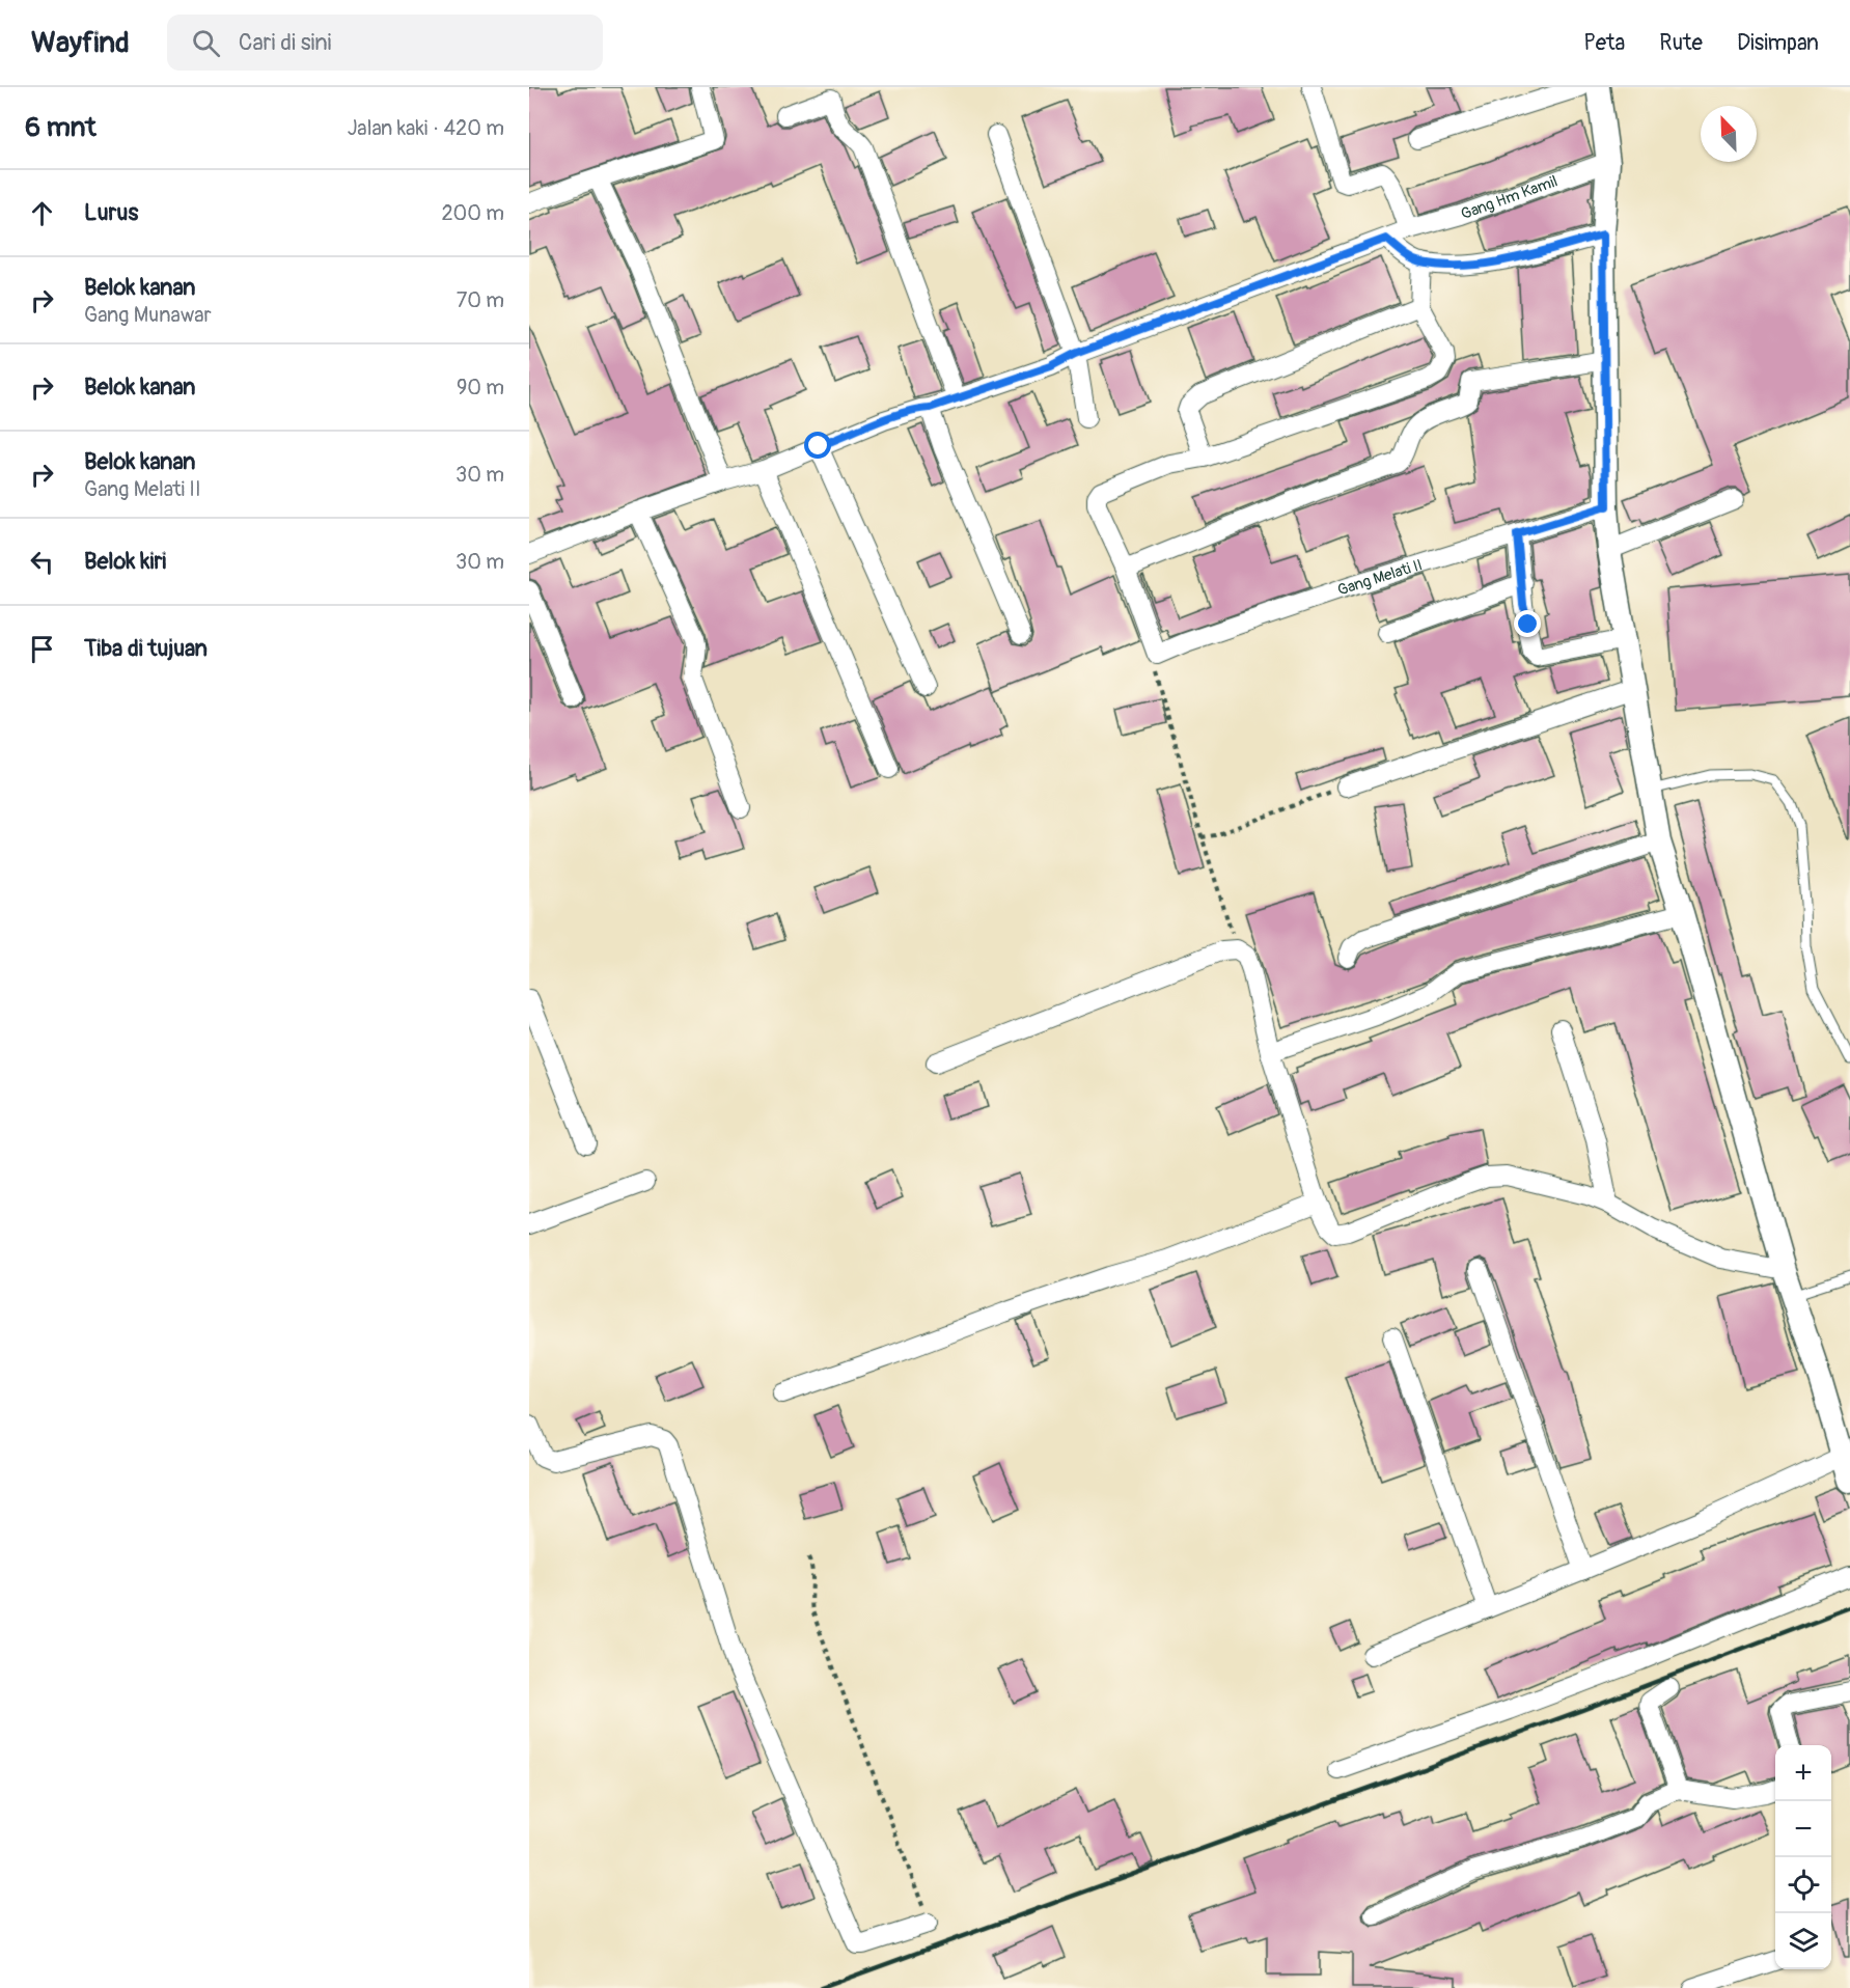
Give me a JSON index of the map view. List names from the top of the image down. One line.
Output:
{"streets":{"street":["Gang Hm Kamil","Gang Melati II"]},"north":"top left","page":{"header":"Wayfind","search":"Cari di sini","nav":["Peta","Rute","Disimpan"],"heading":["6 mnt","Jalan kaki · 420 m"],"list":[["Lurus","200 m"],["Belok kanan","Gang Munawar","70 m"],["Belok kanan","90 m"],["Belok kanan","Gang Melati II","30 m"],["Belok kiri","30 m"],"Tiba di tujuan"],"map_buttons":["+","−"]}}
